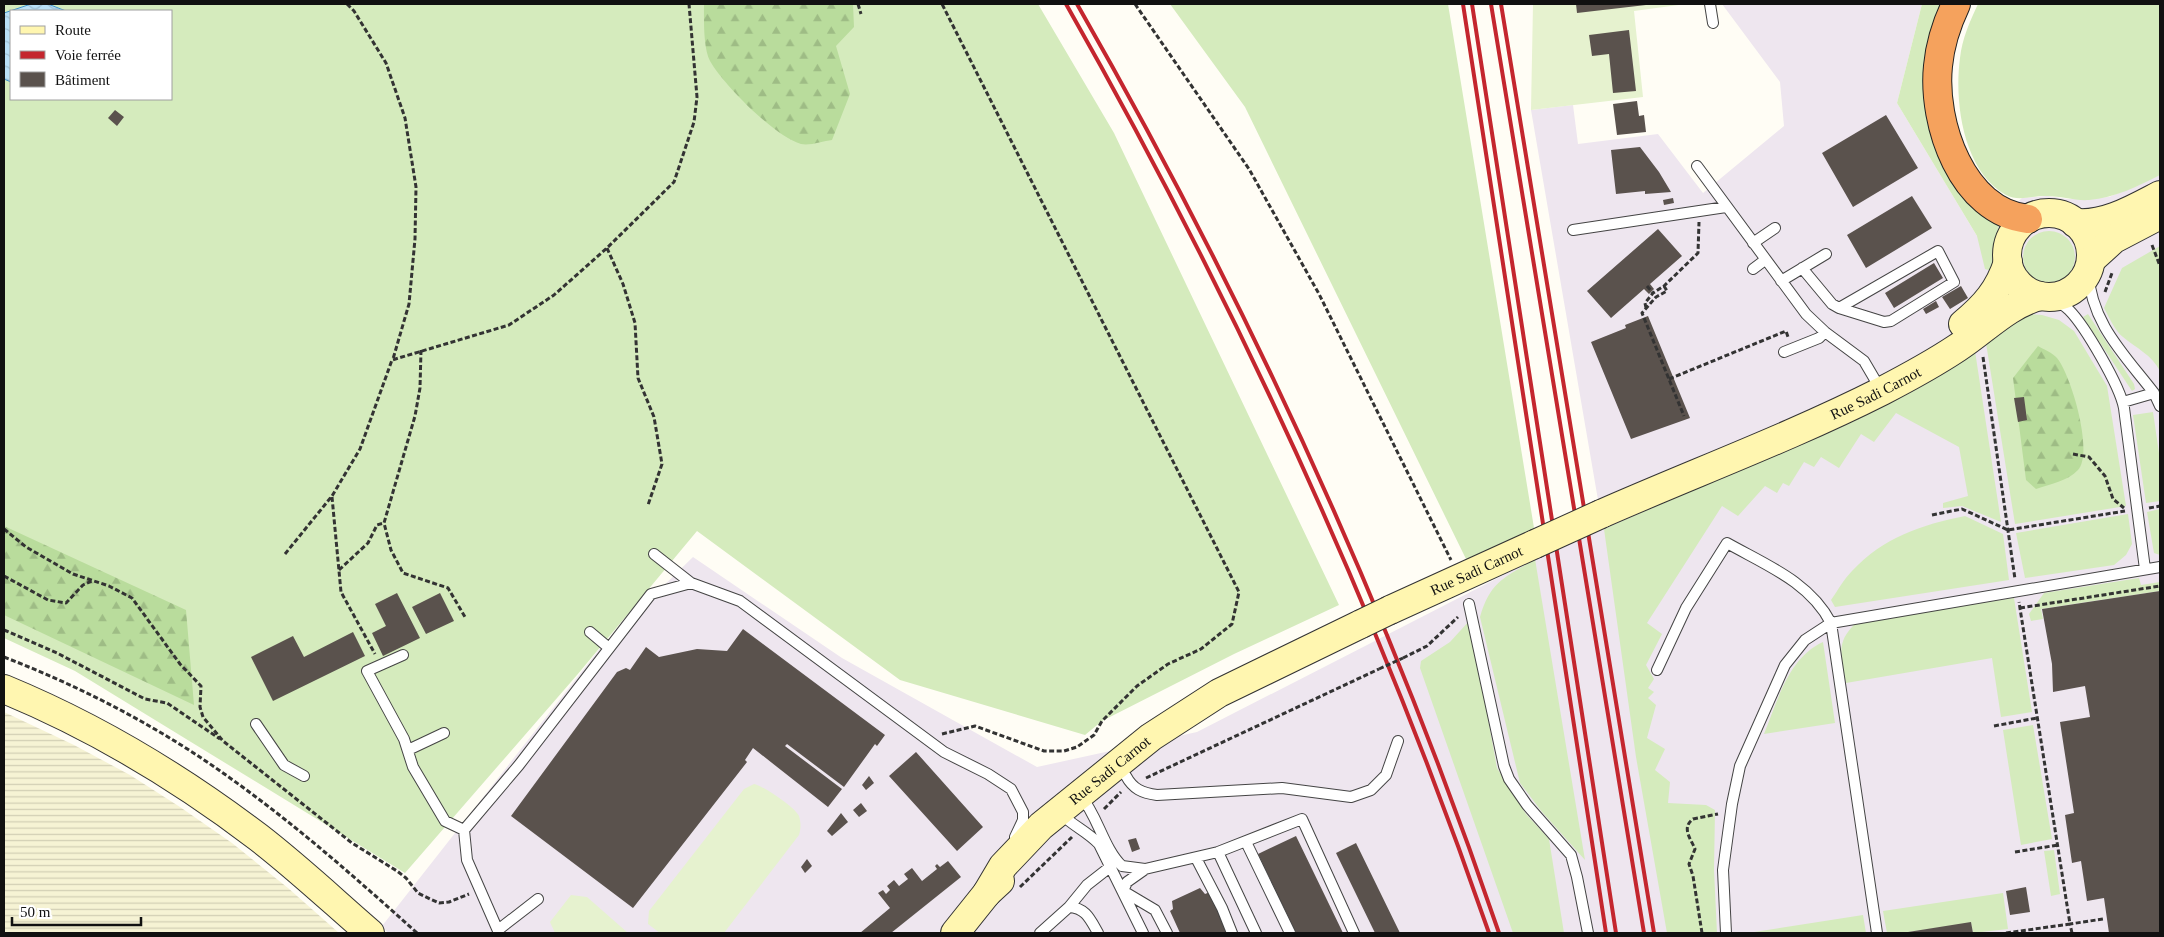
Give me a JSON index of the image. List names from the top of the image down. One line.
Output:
{"streets":{"main road":["Rue Sadi Carnot"]},"legend":["Route","Voie ferrée","Bâtiment"],"scale_bar":"50 m"}
